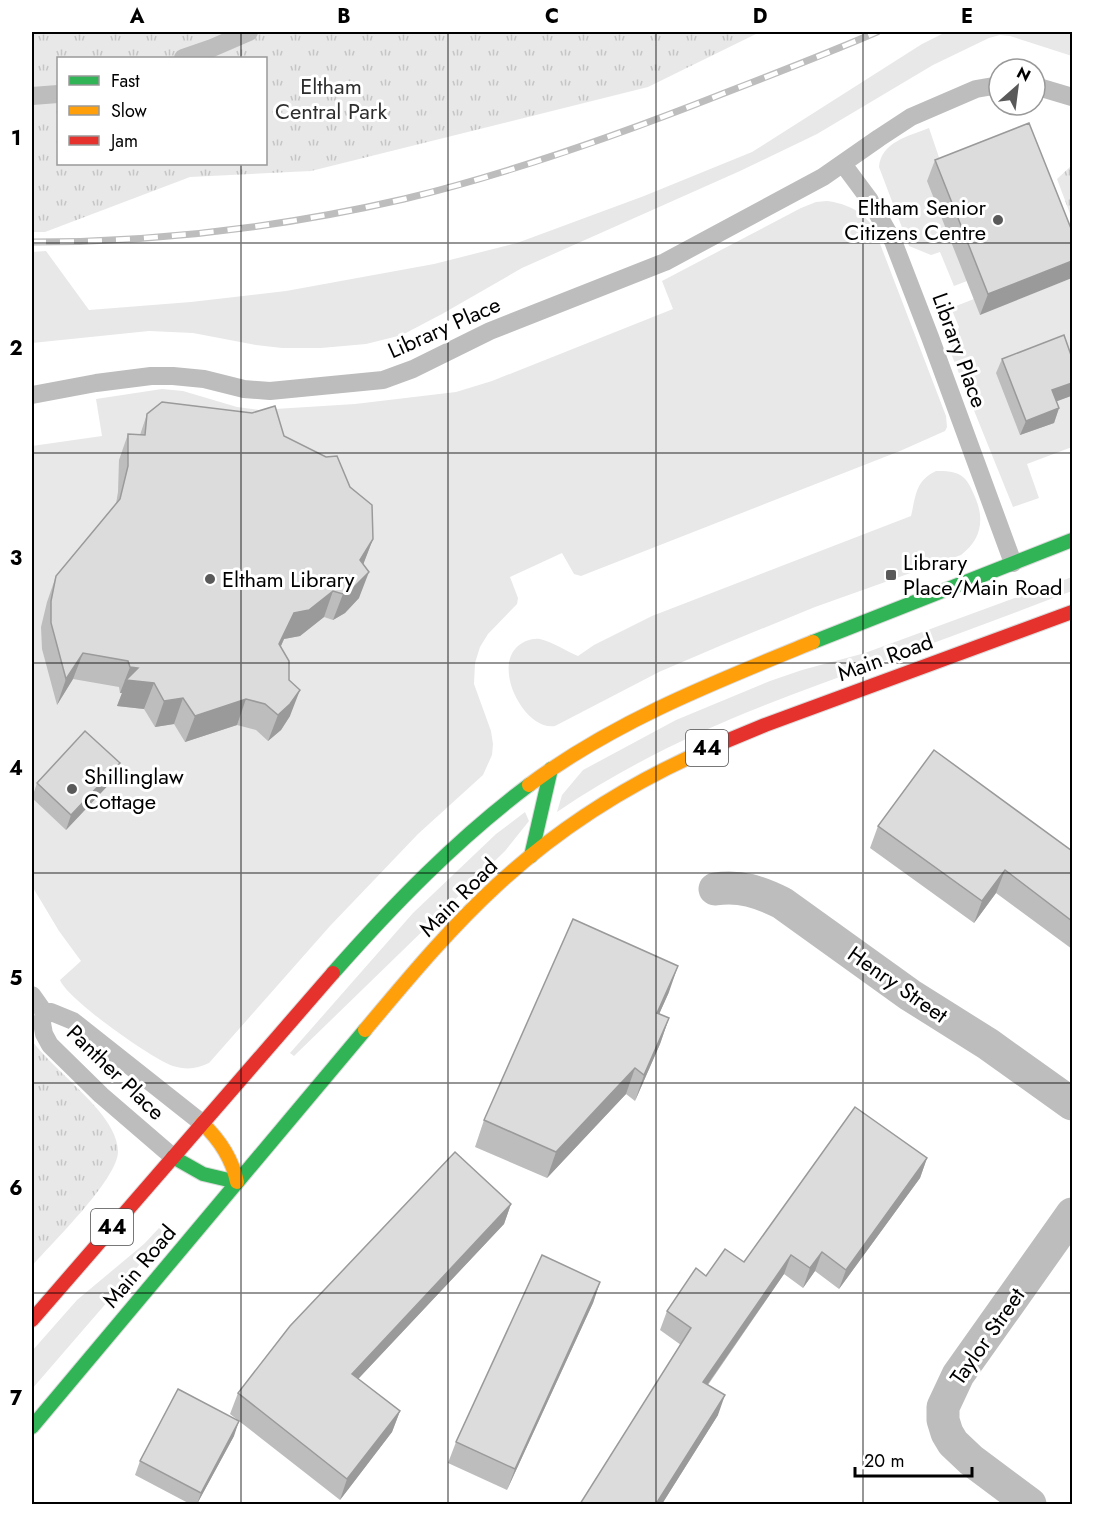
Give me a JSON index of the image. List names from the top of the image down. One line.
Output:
{"streets":{"main road":["Main Road","44"],"street":["Henry Street","Taylor Street"],"lane":["Library Place","Panther Place"]},"crossings":[["Library Place","Main Road"],["Main Road","Panther Place"]],"parks":["Eltham Central Park"],"places":{"other":["Eltham Senior Citizens Centre","Eltham Library","Shillinglaw Cottage"],"transit":["Library Place/Main Road"]},"legend":["Fast","Slow","Jam"],"scale_bar":"20 m","north":"top right","grid":{"columns":["A","B","C","D","E"],"rows":["1","2","3","4","5","6","7"]}}
